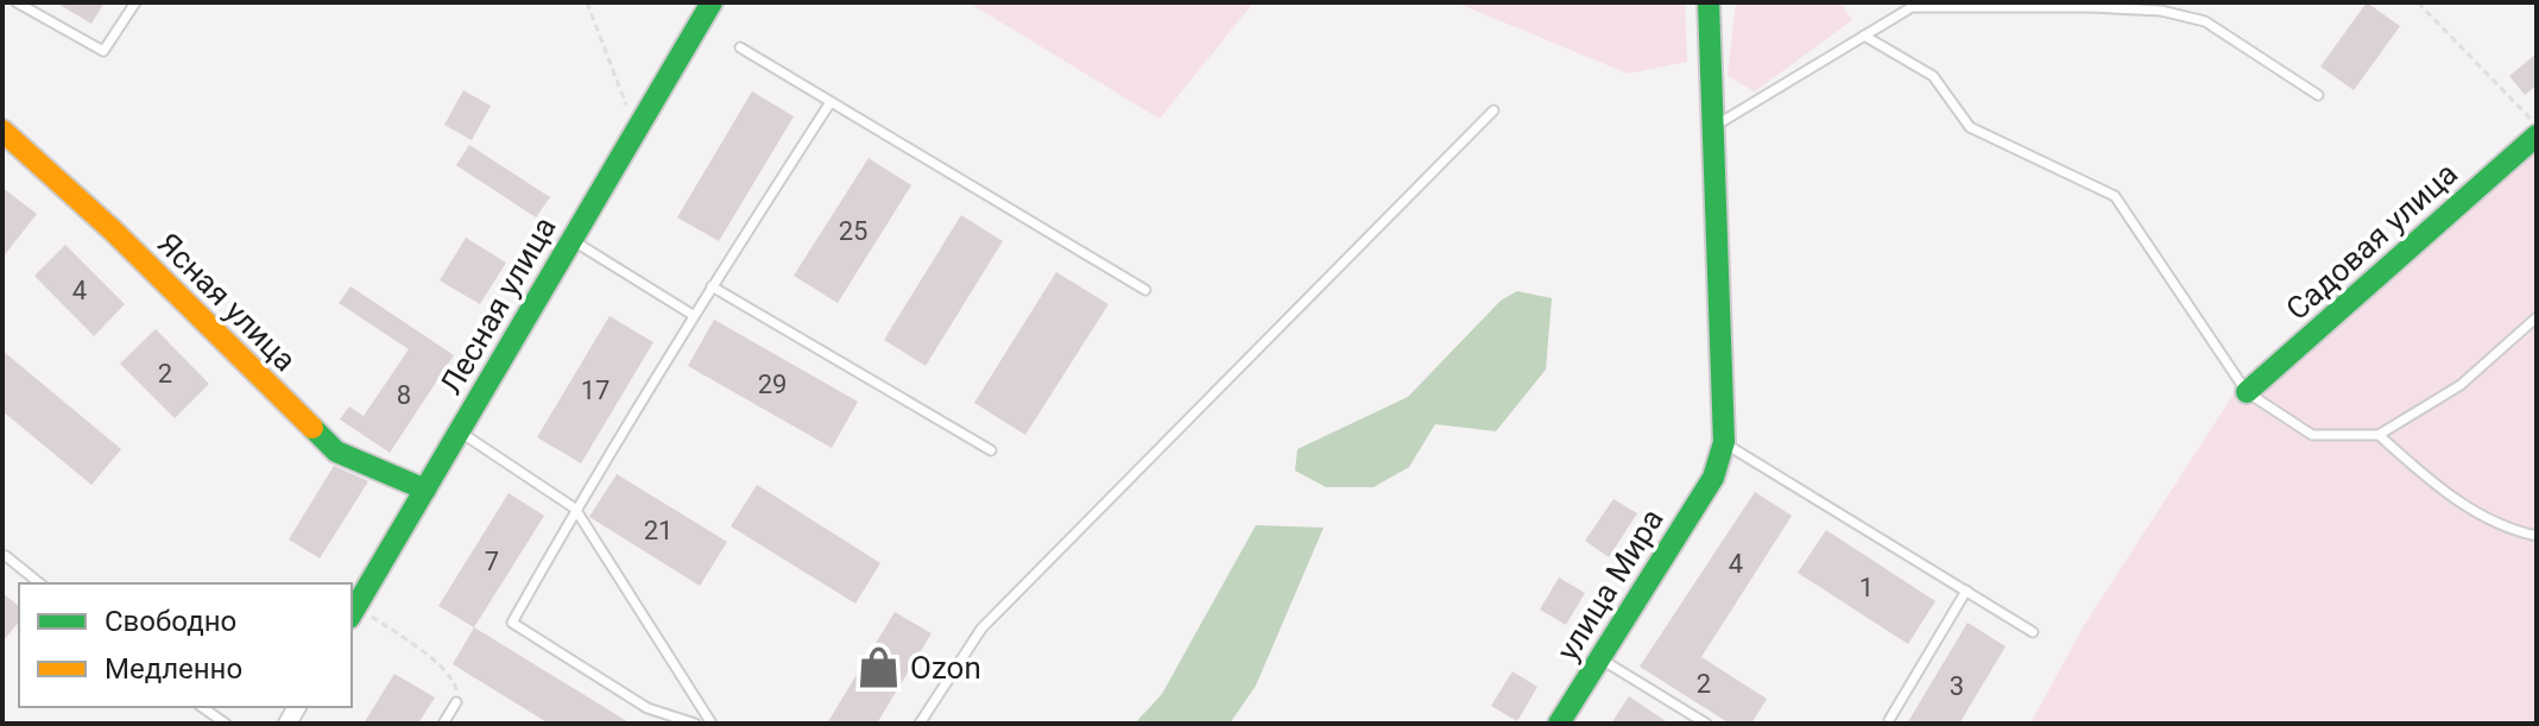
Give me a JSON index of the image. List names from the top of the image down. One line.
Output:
{"streets":{"street":["Садовая улица","Ясная улица","Лесная улица","улица Мира"]},"crossings":[["Ясная улица","Лесная улица"]],"places":{"shop":["Ozon"]},"house_numbers":["25","4","2","29","17","8","21","7","4","1","2","3"],"legend":["Свободно","Медленно"]}
